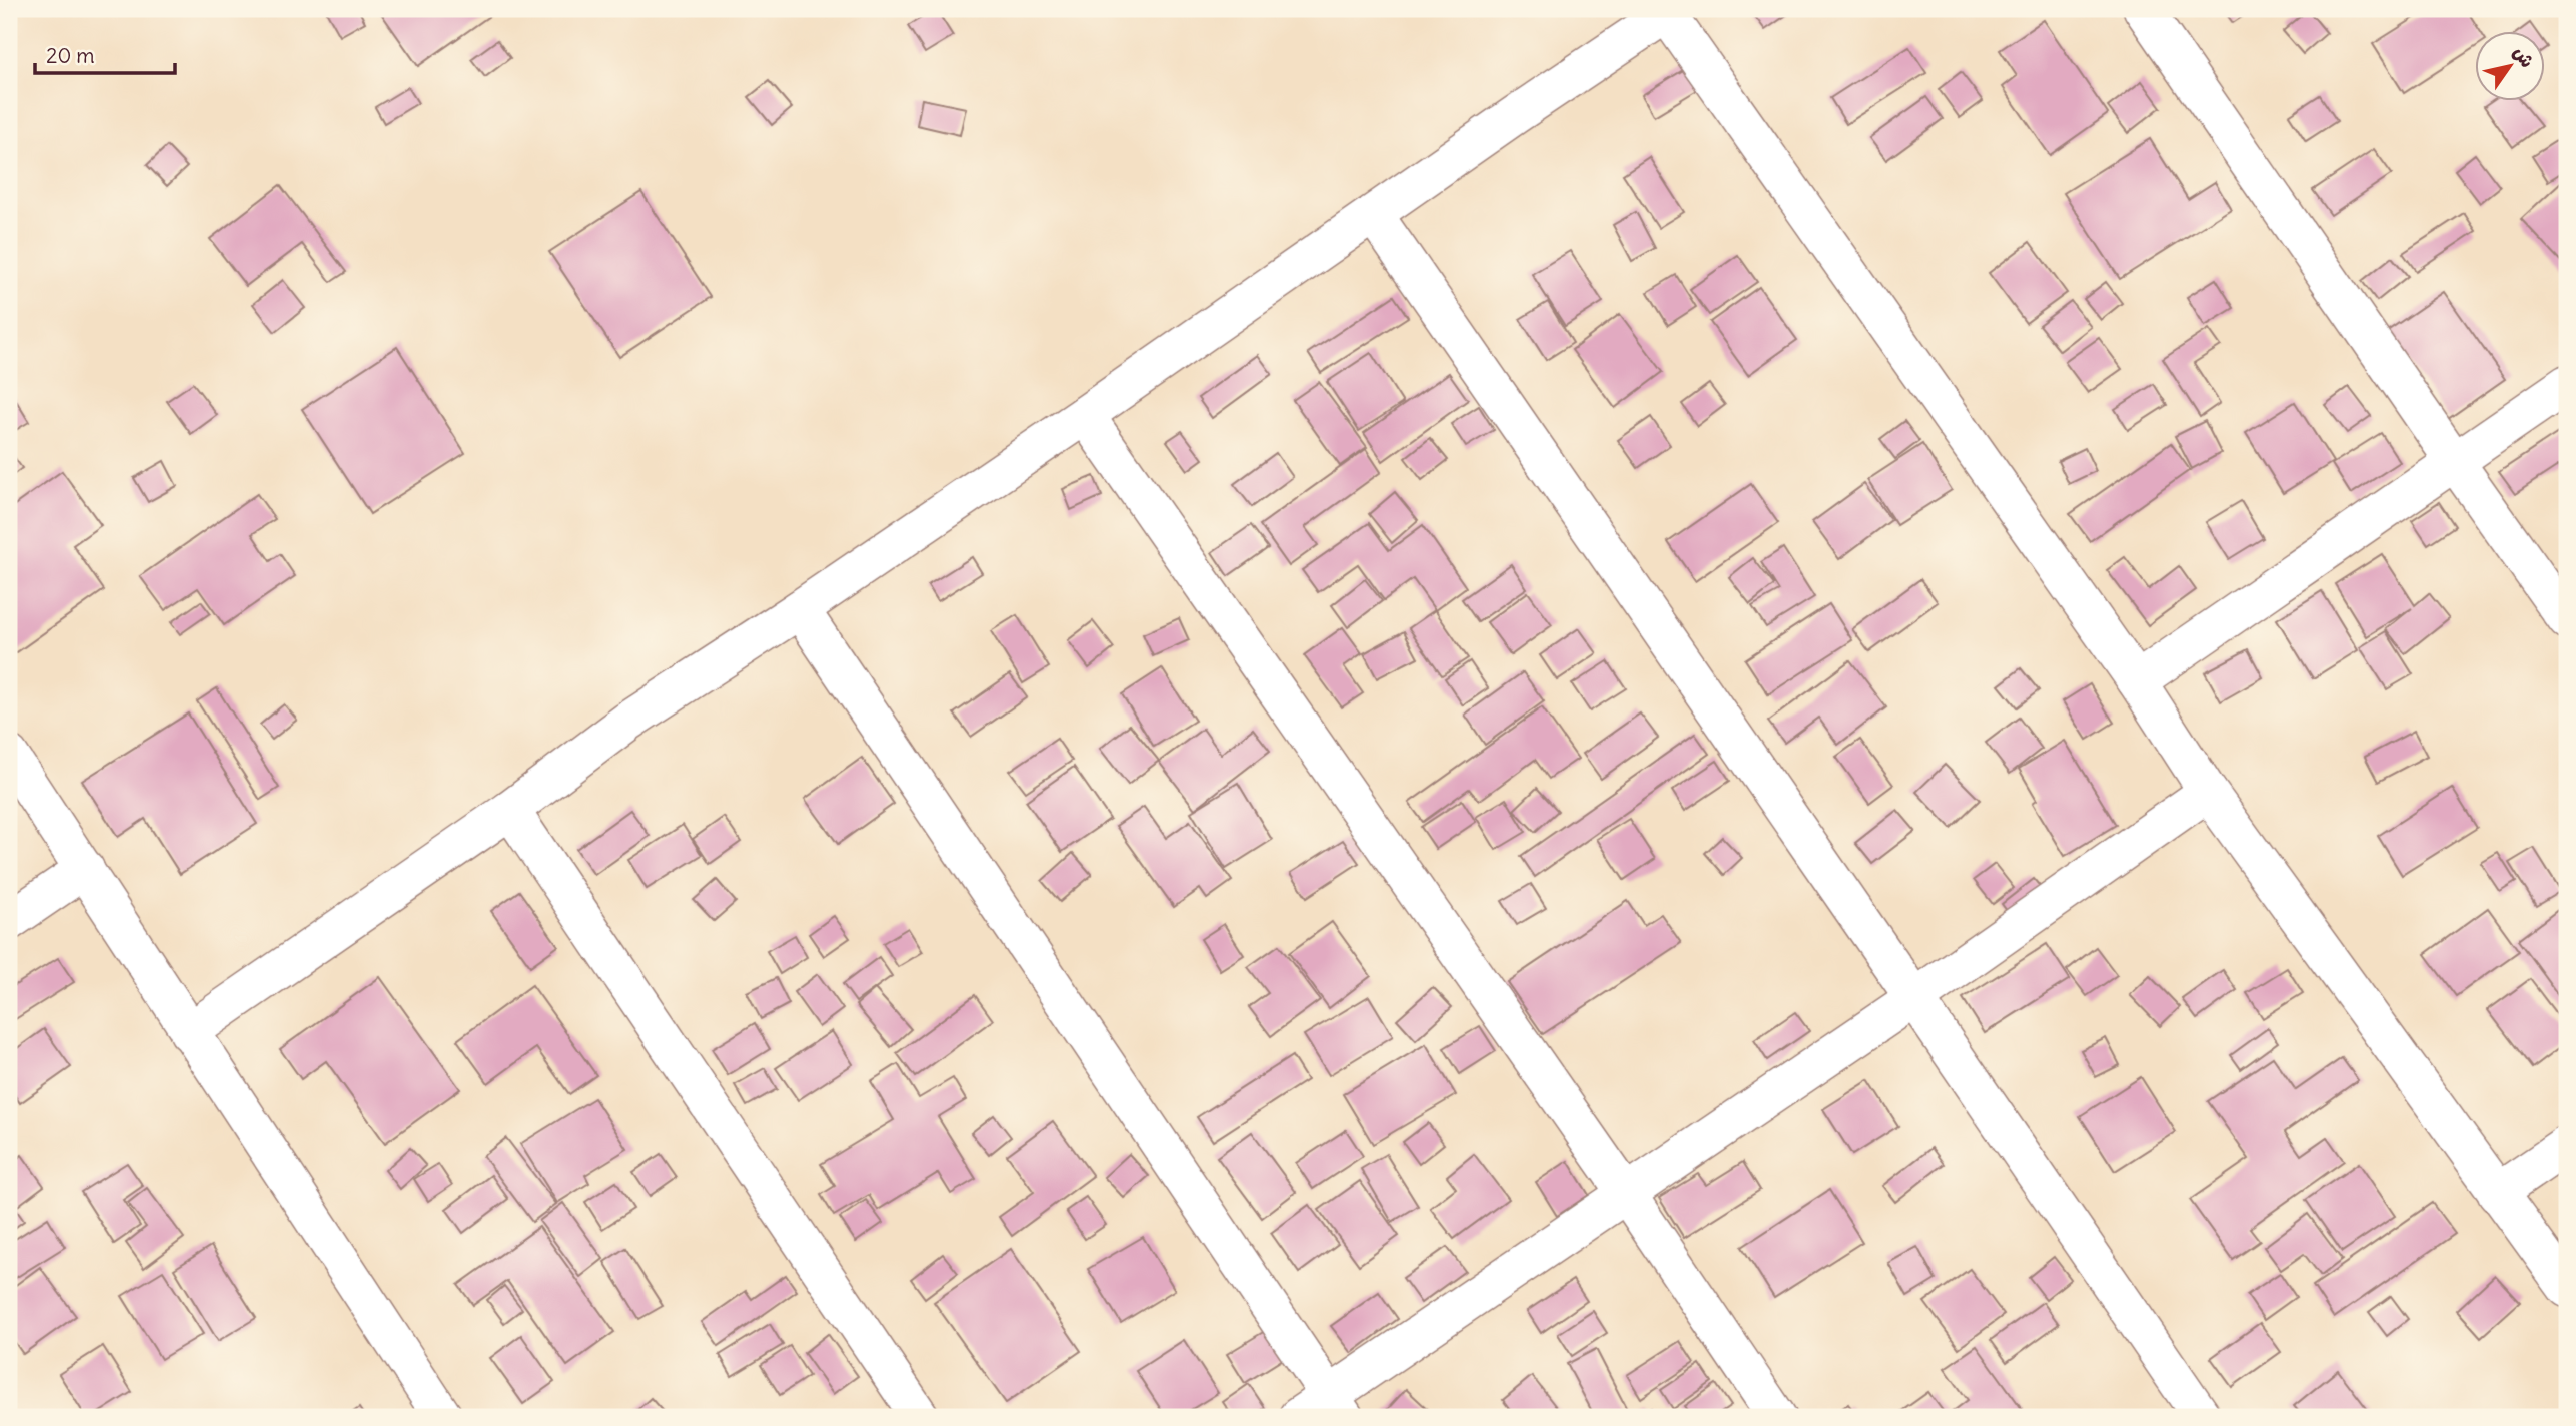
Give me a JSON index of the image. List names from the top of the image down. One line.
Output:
{"scale_bar":"20 m","north":"top right"}
